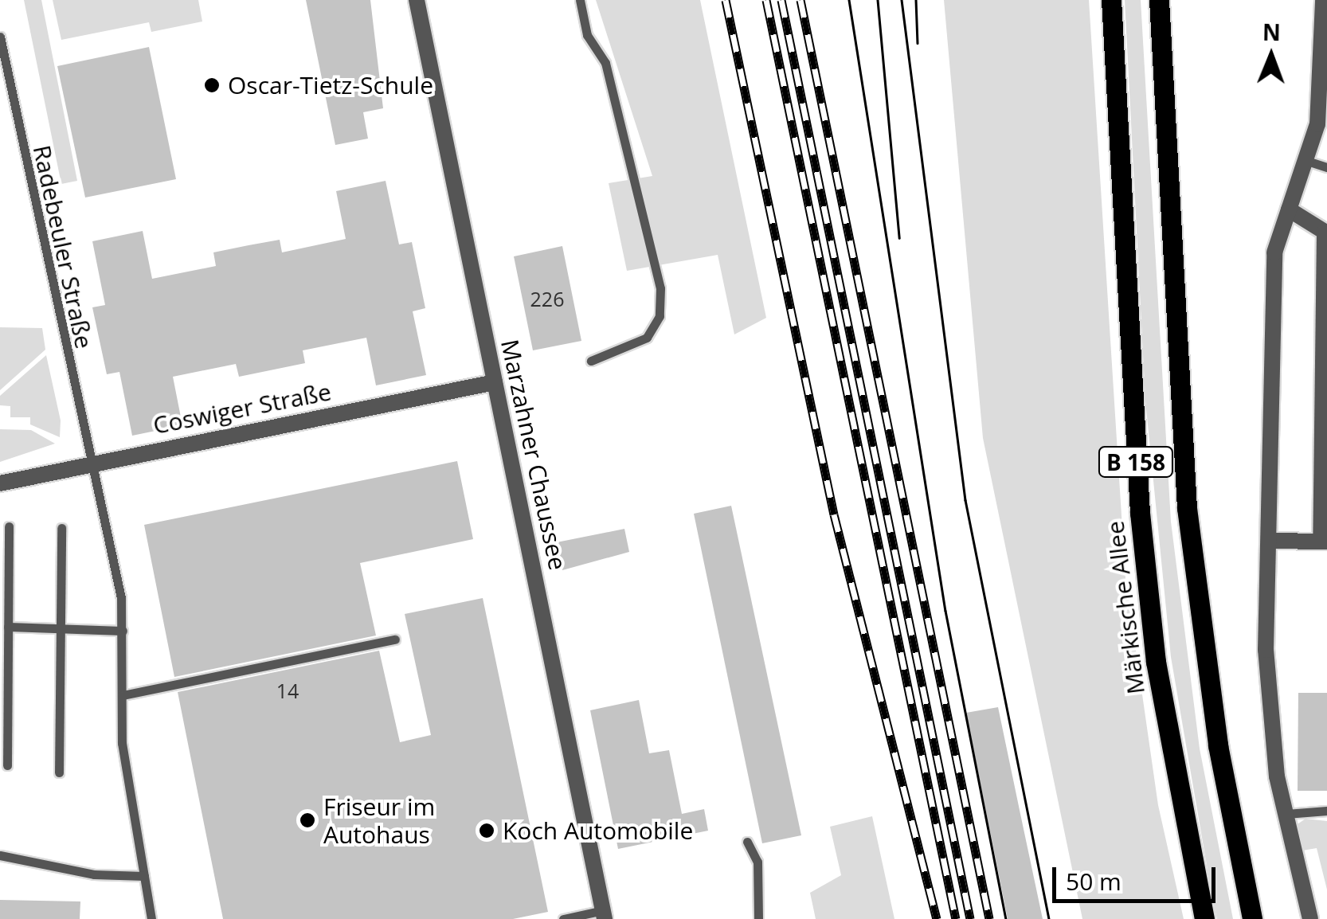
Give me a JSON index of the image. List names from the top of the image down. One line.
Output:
{"streets":{"main road":["B 158","Märkische Allee"],"street":["Coswiger Straße","Marzahner Chaussee"],"lane":["Radebeuler Straße"]},"crossings":[["Radebeuler Straße","Coswiger Straße"],["Coswiger Straße","Marzahner Chaussee"]],"places":["Oscar-Tietz-Schule","Friseur im Autohaus","Koch Automobile"],"house_numbers":["226","14"],"scale_bar":"50 m","north":"top"}
